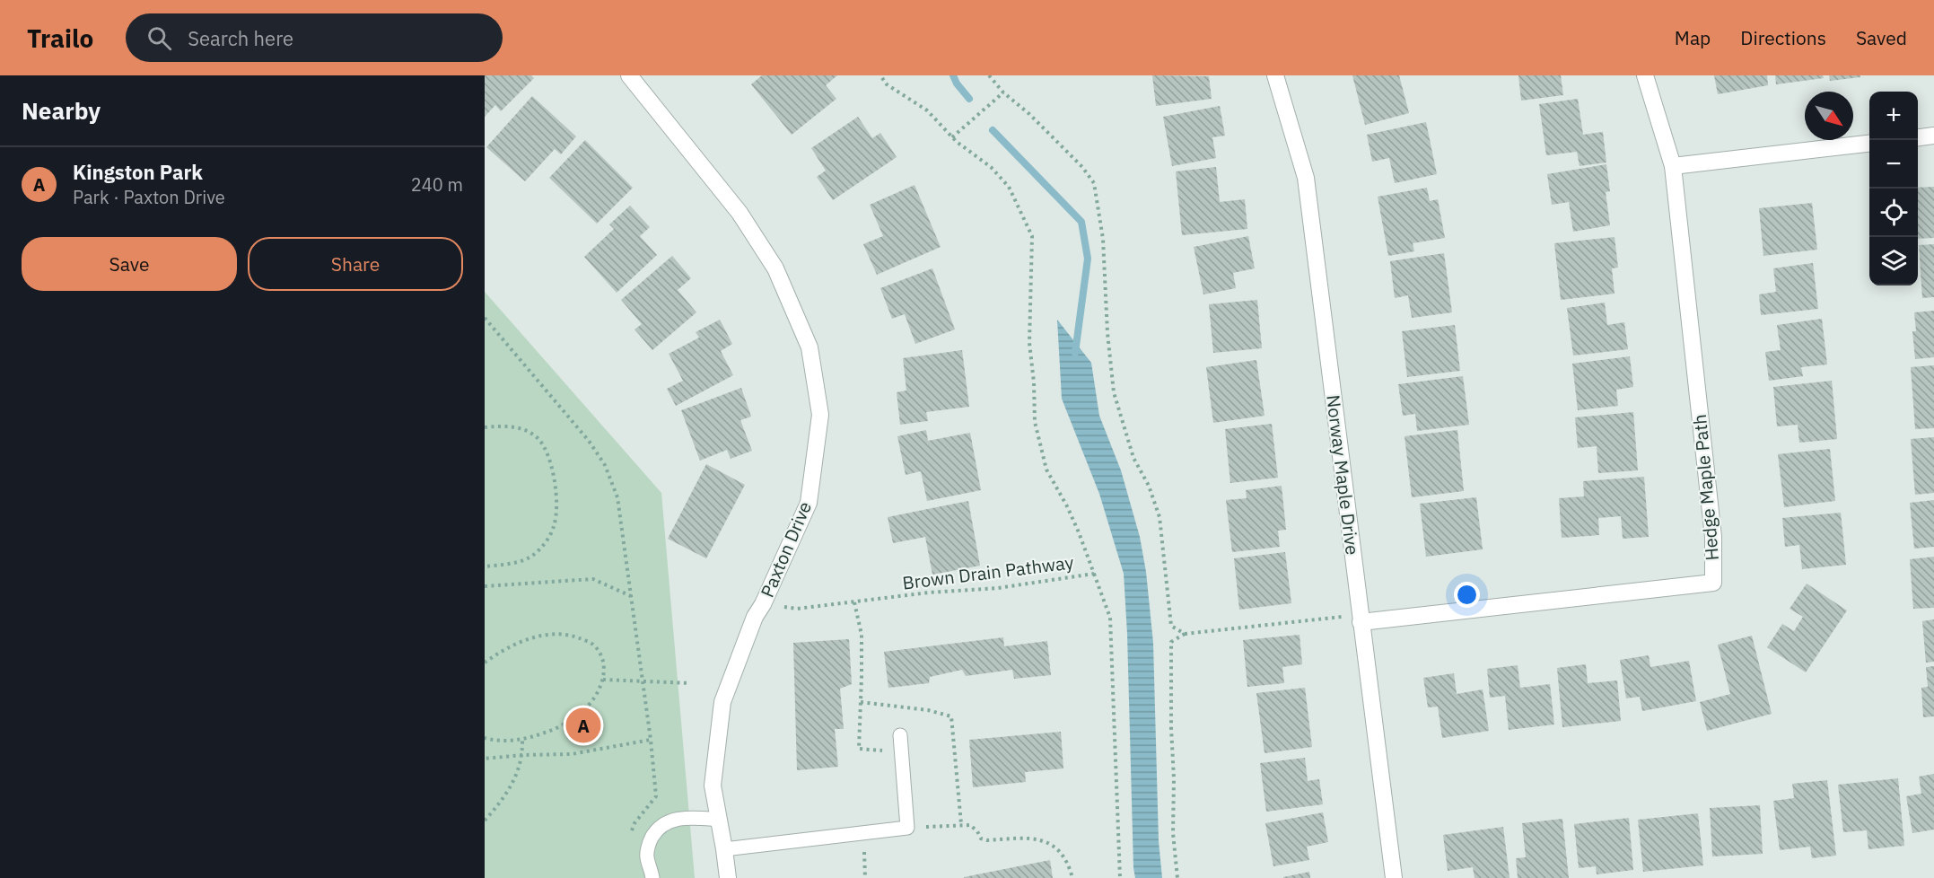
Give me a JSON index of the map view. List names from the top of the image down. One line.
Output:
{"streets":{"street":["Norway Maple Drive","Hedge Maple Path","Paxton Drive"],"path":["Brown Drain Pathway"]},"crossings":[["Norway Maple Drive","Hedge Maple Path"],["Paxton Drive","Brown Drain Pathway"]],"north":"bottom right","page":{"header":"Trailo","search":"Search here","nav":["Map","Directions","Saved"],"heading":"Nearby","map_buttons":["+","−"],"list":[{"mark":"A","name":"Kingston Park","note":"Park · Paxton Drive","value":"240 m"}],"buttons":["Save","Share"],"pins":"A"}}
